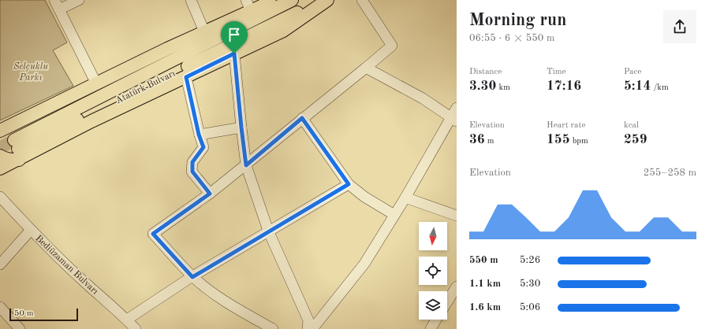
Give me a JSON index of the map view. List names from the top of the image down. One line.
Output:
{"streets":{"main road":["Atatürk Bulvarı"],"street":["Bediüzaman Bulvarı"]},"parks":["Selçuklu Parkı"],"scale_bar":"50 m","north":"bottom","page":{"heading":["Morning run","06:55 · 6 × 550 m"],"stats":[["Distance","3.30 km"],["Time","17:16"],["Pace","5:14 /km"],["Elevation","36 m"],["Heart rate","155 bpm"],["kcal","259"]],"chart":["Elevation","255–258 m"],"list":[{"name":"550 m","note":"5:26"},{"name":"1.1 km","note":"5:30"},{"name":"1.6 km","note":"5:06"}],"scale":"50 m"}}
